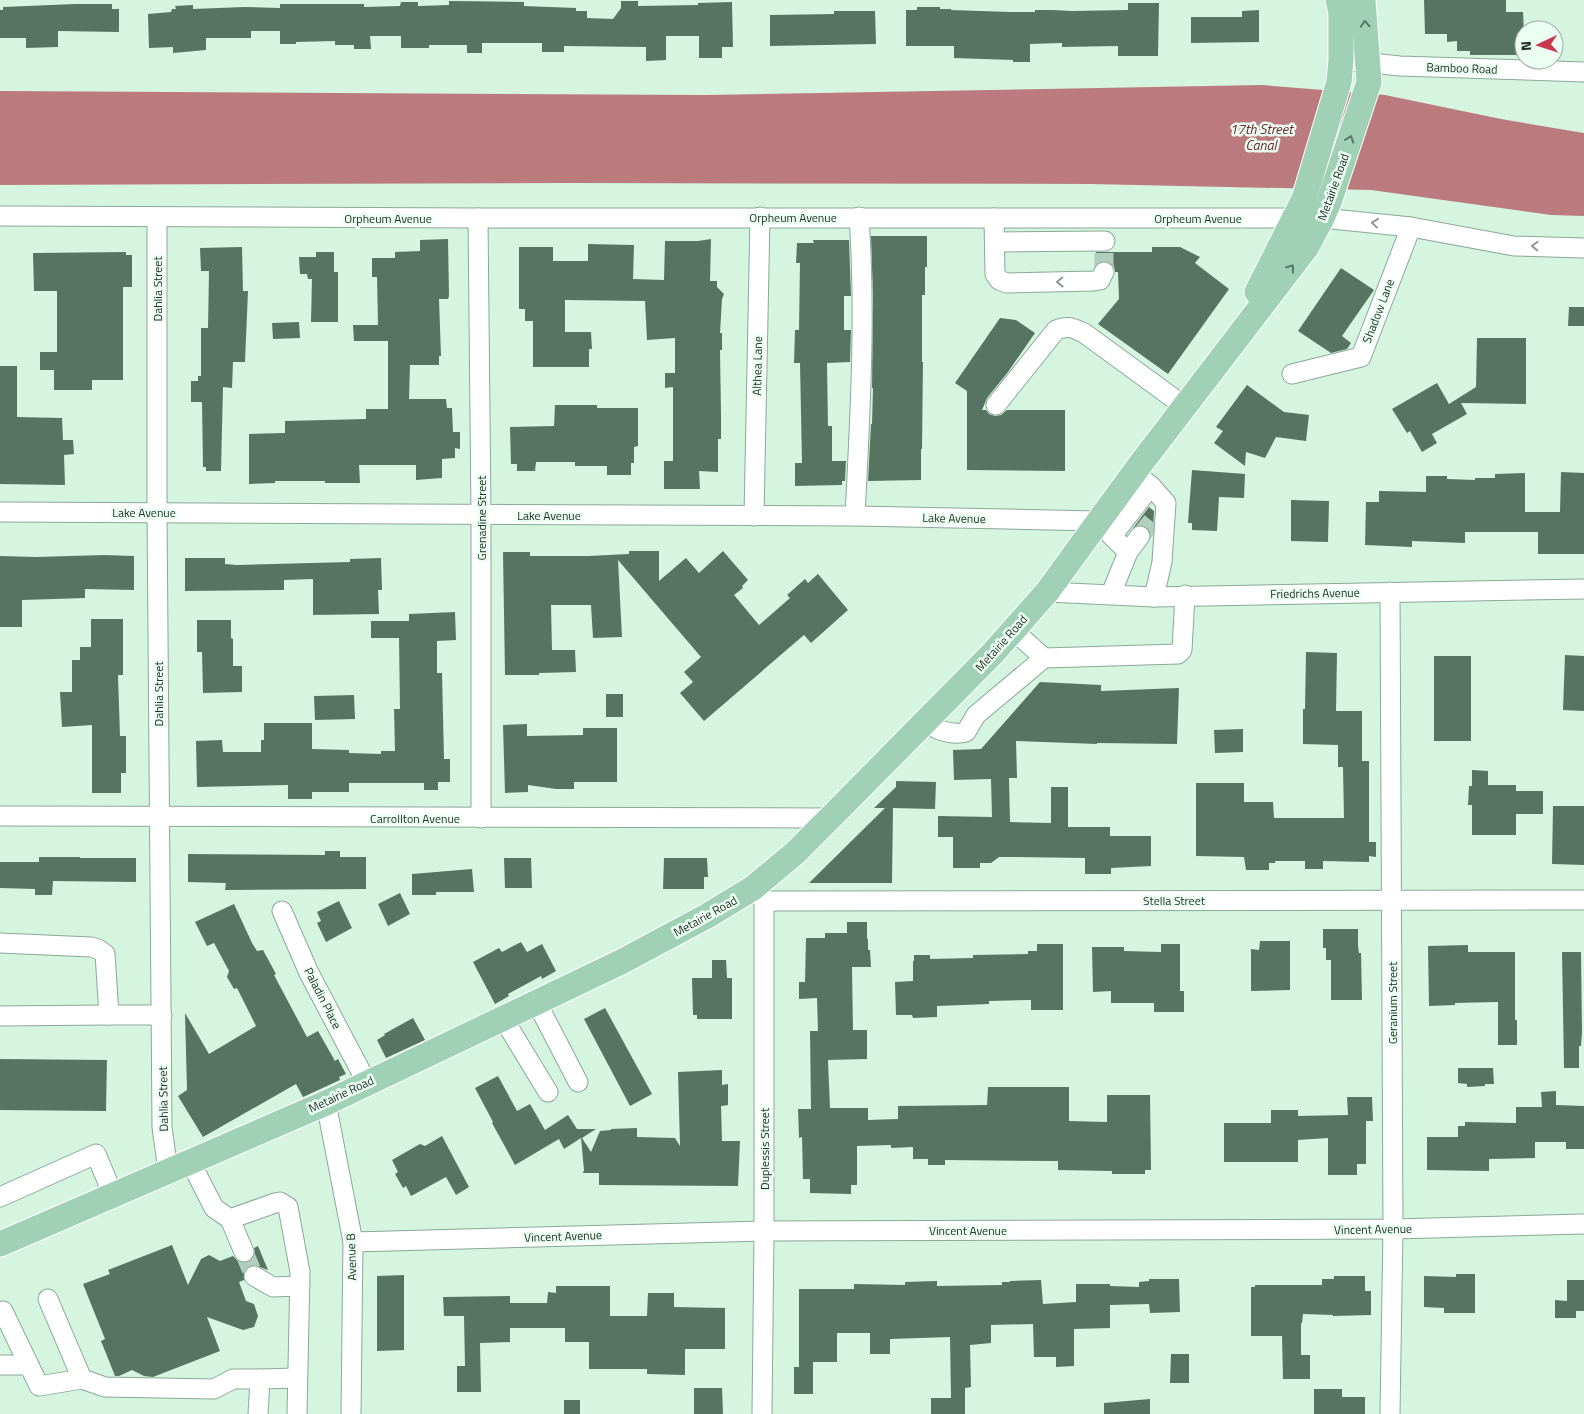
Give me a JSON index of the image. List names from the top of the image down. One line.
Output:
{"streets":{"main road":["Metairie Road"],"street":["Bamboo Road","Orpheum Avenue","Dahlia Street","Shadow Lane","Althea Lane","Lake Avenue","Grenadine Street","Friedrichs Avenue","Carrollton Avenue","Stella Street","Paladin Place","Geranium Street","Duplessis Street","Vincent Avenue","Avenue B"]},"crossings":[["Bamboo Road","Metairie Road"],["Metairie Road","Orpheum Avenue"],["Metairie Road","Dahlia Street"],["Metairie Road","Lake Avenue"],["Metairie Road","Friedrichs Avenue"],["Metairie Road","Carrollton Avenue"],["Metairie Road","Stella Street"],["Metairie Road","Paladin Place"],["Metairie Road","Duplessis Street"],["Metairie Road","Avenue B"],["Orpheum Avenue","Dahlia Street"],["Orpheum Avenue","Shadow Lane"],["Orpheum Avenue","Althea Lane"],["Orpheum Avenue","Grenadine Street"],["Dahlia Street","Lake Avenue"],["Dahlia Street","Carrollton Avenue"],["Althea Lane","Lake Avenue"],["Lake Avenue","Grenadine Street"],["Grenadine Street","Carrollton Avenue"],["Friedrichs Avenue","Geranium Street"],["Stella Street","Geranium Street"],["Stella Street","Duplessis Street"],["Geranium Street","Vincent Avenue"],["Duplessis Street","Vincent Avenue"],["Vincent Avenue","Avenue B"]],"water":["17th Street Canal"],"north":"left"}
